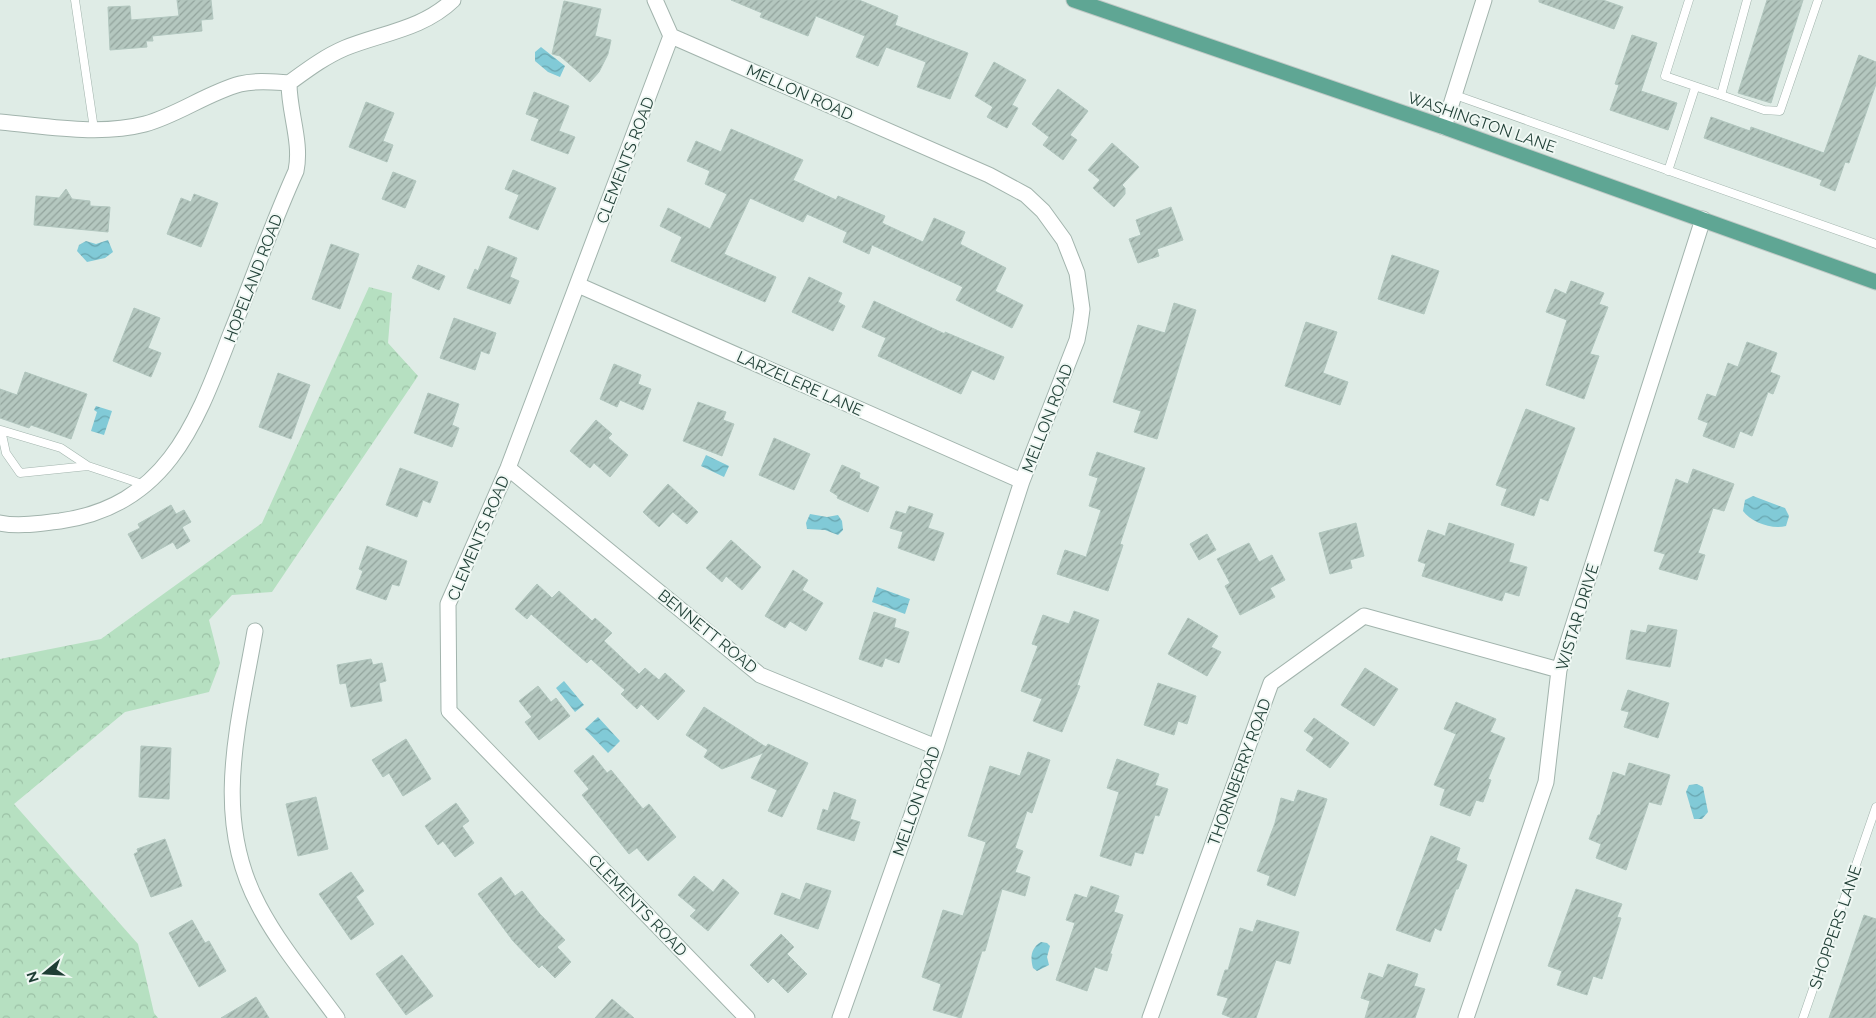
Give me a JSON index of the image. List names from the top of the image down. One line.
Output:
{"streets":{"main road":["WASHINGTON LANE"],"street":["MELLON ROAD","CLEMENTS ROAD","HOPELAND ROAD","LARZELERE LANE","WISTAR DRIVE","BENNETT ROAD","THORNBERRY ROAD"],"lane":["SHOPPERS LANE"]},"crossings":[["MELLON ROAD","CLEMENTS ROAD"],["MELLON ROAD","LARZELERE LANE"],["MELLON ROAD","BENNETT ROAD"],["WASHINGTON LANE","WISTAR DRIVE"],["CLEMENTS ROAD","LARZELERE LANE"],["CLEMENTS ROAD","BENNETT ROAD"],["WISTAR DRIVE","THORNBERRY ROAD"]],"north":"left"}
